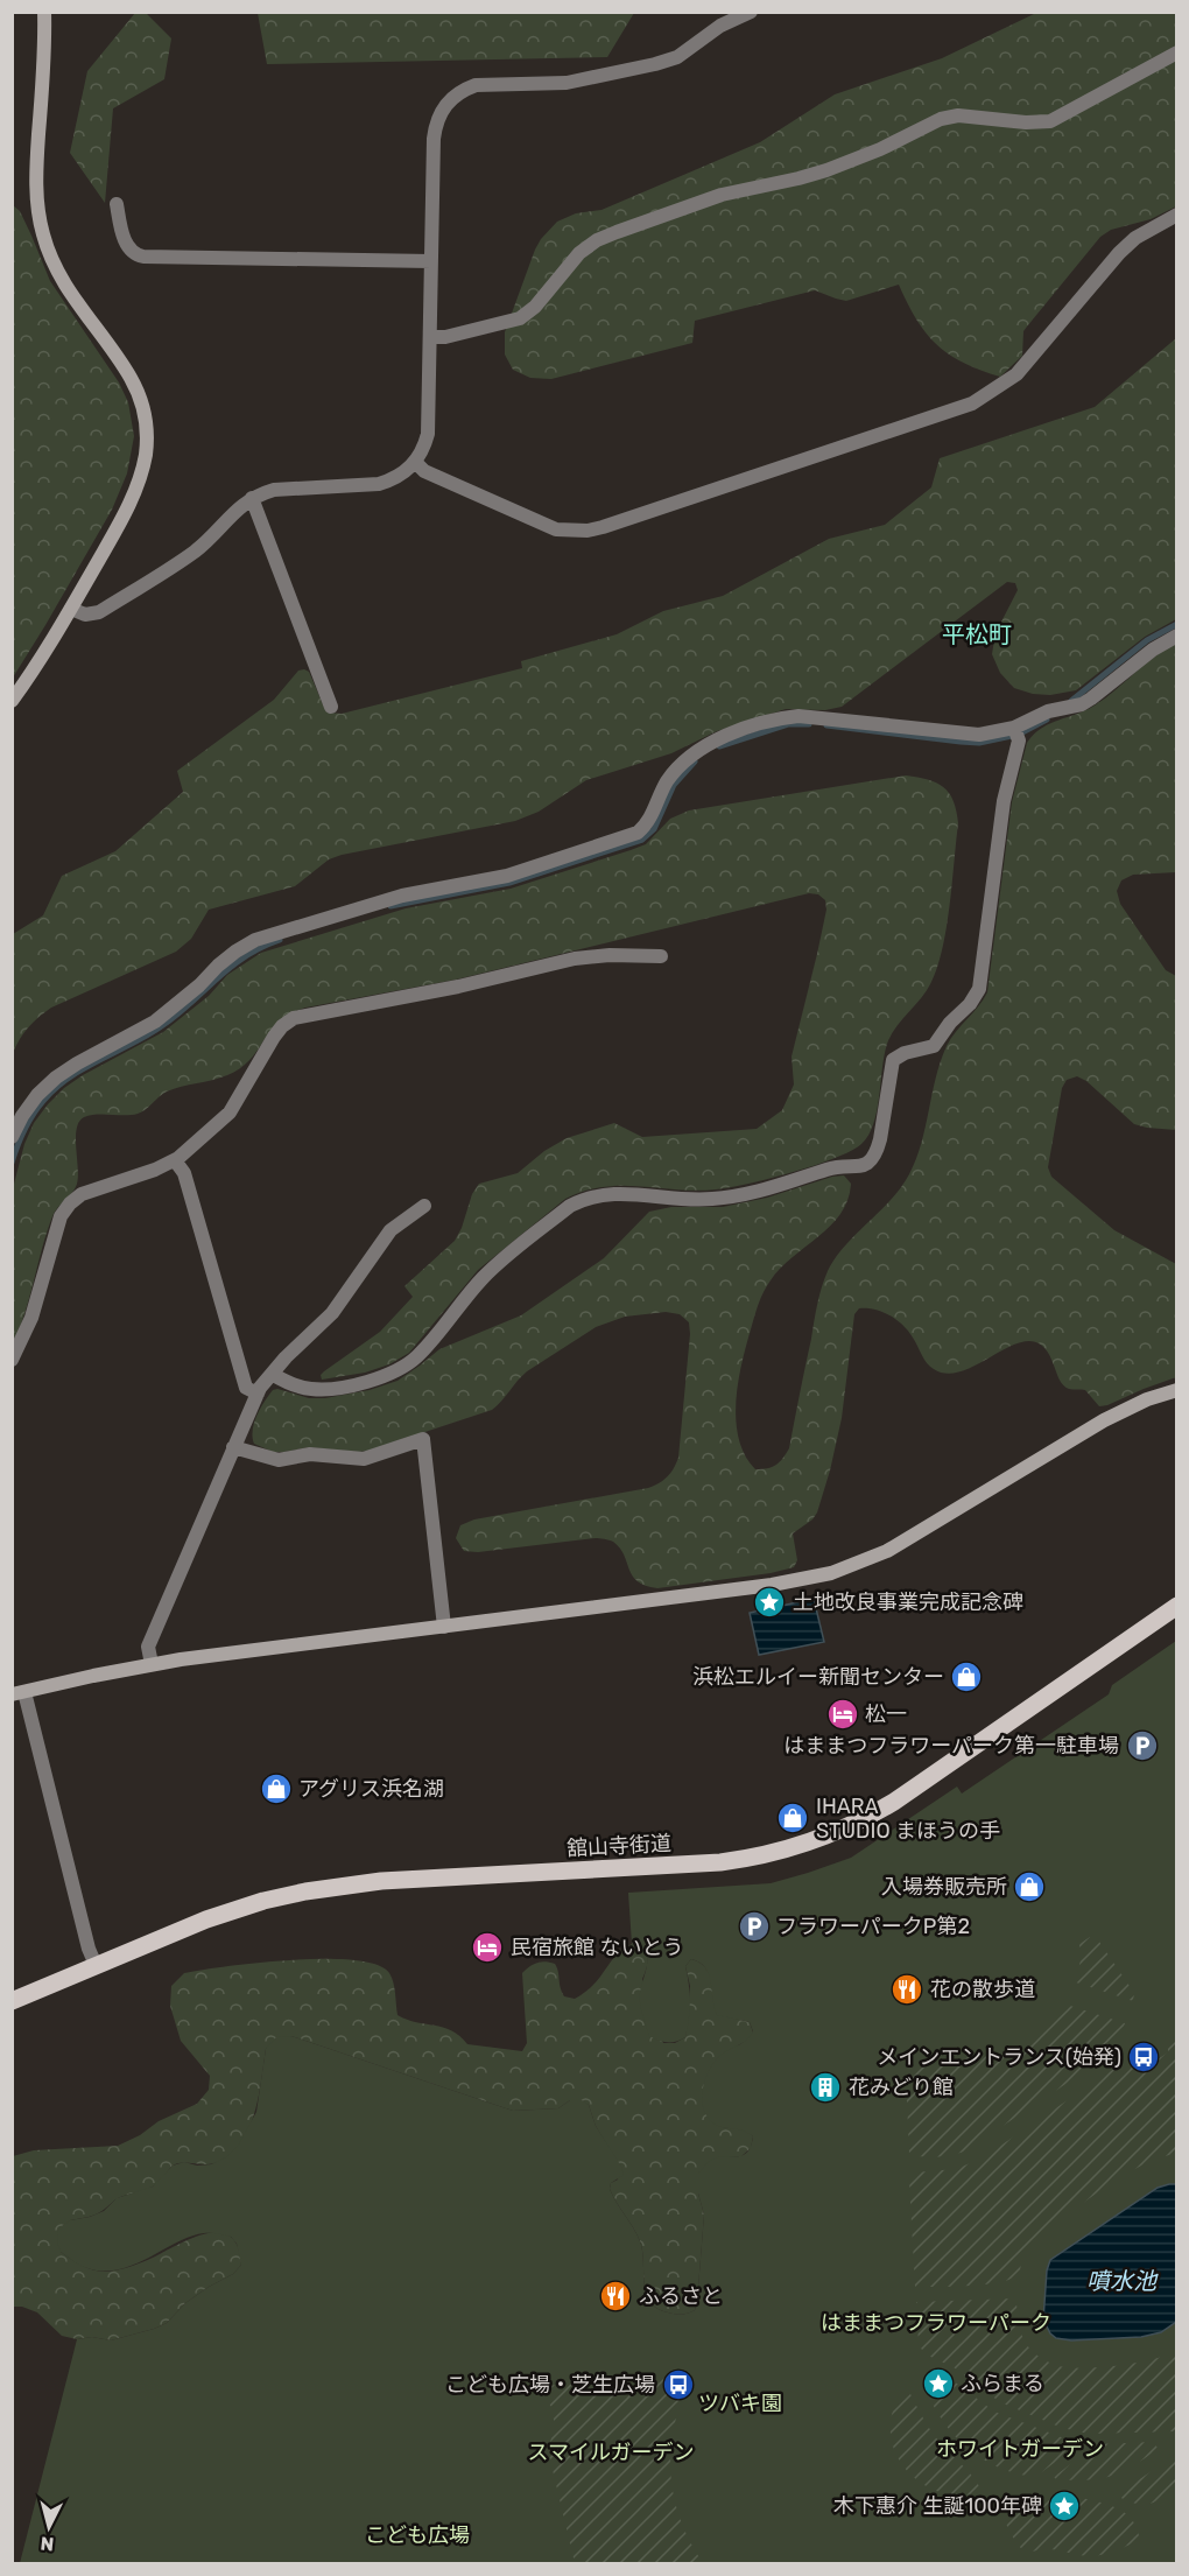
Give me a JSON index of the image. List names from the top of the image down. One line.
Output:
{"streets":{"main road":["舘山寺街道"]},"districts":["平松町"],"water":["噴水池"],"parks":["はままつフラワーパーク","ツバキ園","ホワイトガーデン","スマイルガーデン","こども広場"],"places":{"place":["土地改良事業完成記念碑","ふらまる","木下惠介 生誕100年碑"],"shop":["浜松エルイー新聞センター","アグリス浜名湖","IHARA STUDIO まほうの手","入場券販売所"],"hotel":["松一","民宿旅館 ないとう"],"parking":["はままつフラワーパーク第一駐車場","フラワーパークP第2"],"restaurant":["花の散歩道","ふるさと"],"bus stop":["メインエントランス(始発)","こども広場・芝生広場"],"building":["花みどり館"]},"north":"bottom"}
